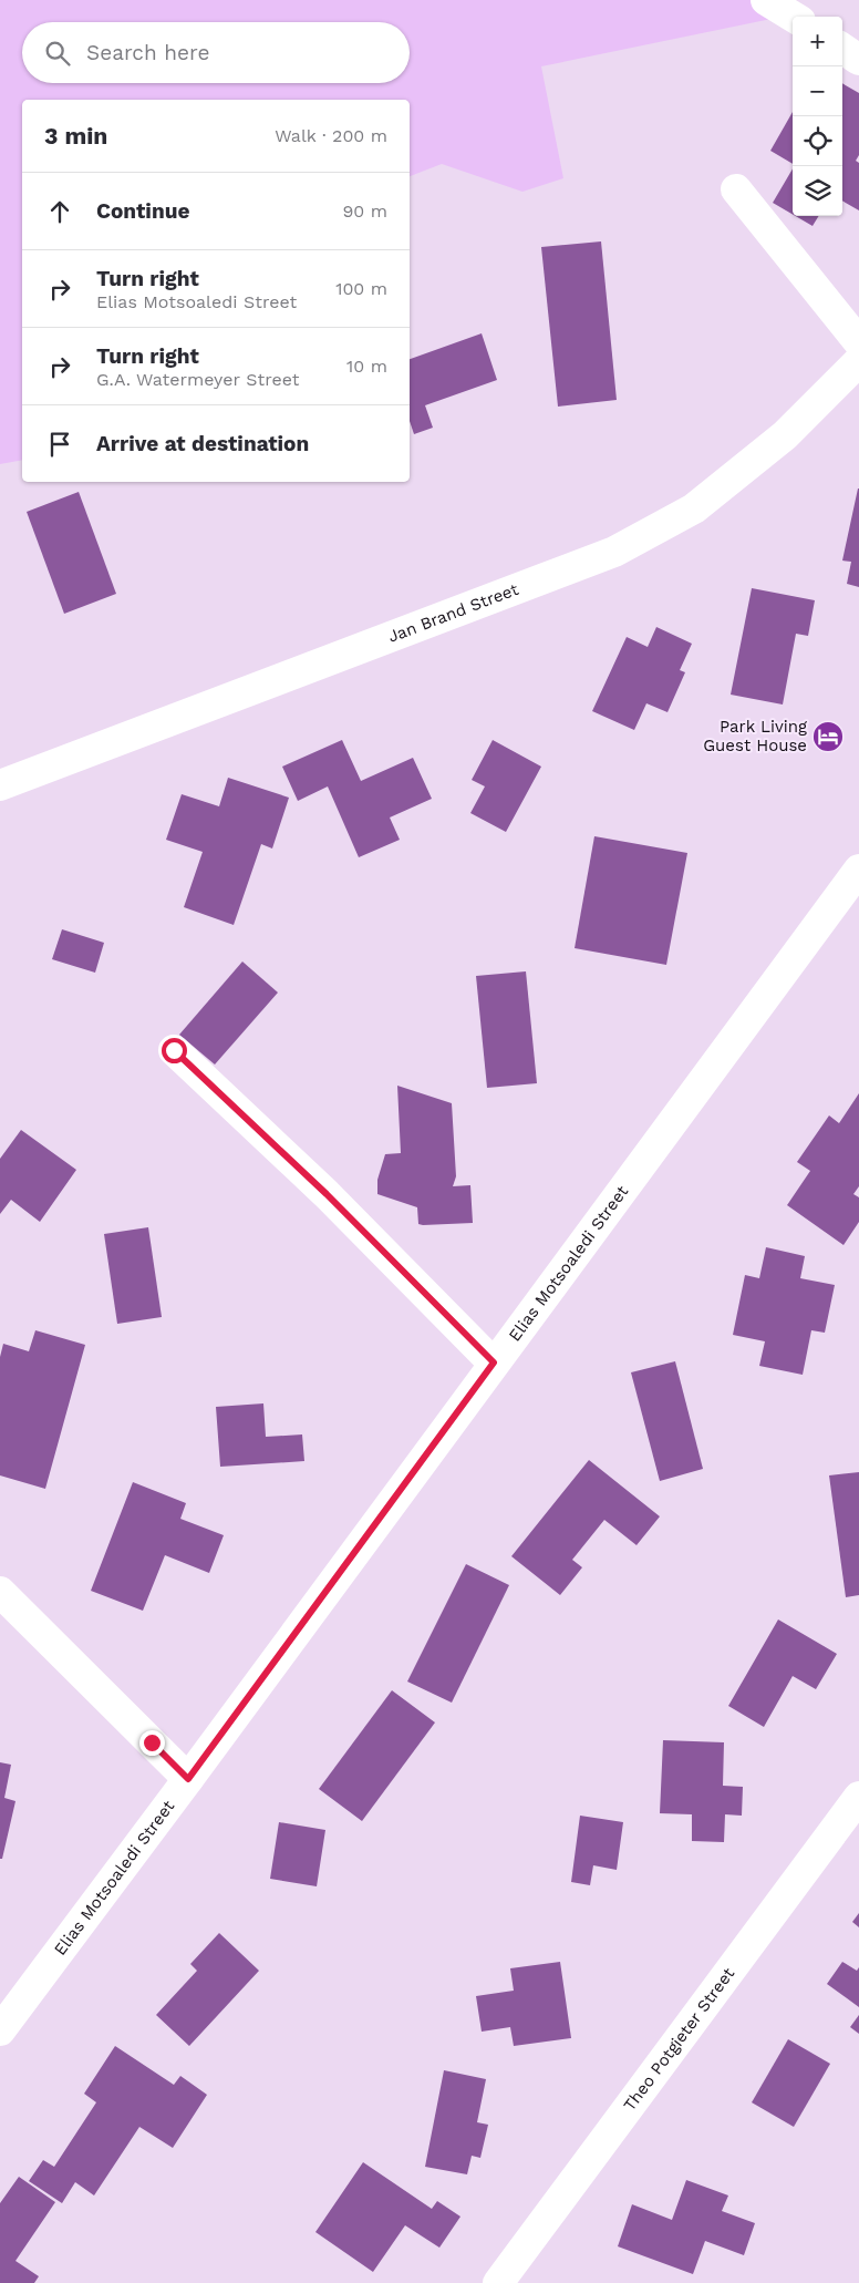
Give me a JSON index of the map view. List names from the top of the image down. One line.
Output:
{"streets":{"street":["Jan Brand Street","Elias Motsoaledi Street","Theo Potgieter Street"]},"places":{"hotel":["Park Living Guest House"]},"page":{"map_buttons":["+","−"],"search":"Search here","heading":["3 min","Walk · 200 m"],"list":[["Continue","90 m"],["Turn right","Elias Motsoaledi Street","100 m"],["Turn right","G.A. Watermeyer Street","10 m"],"Arrive at destination"]}}
